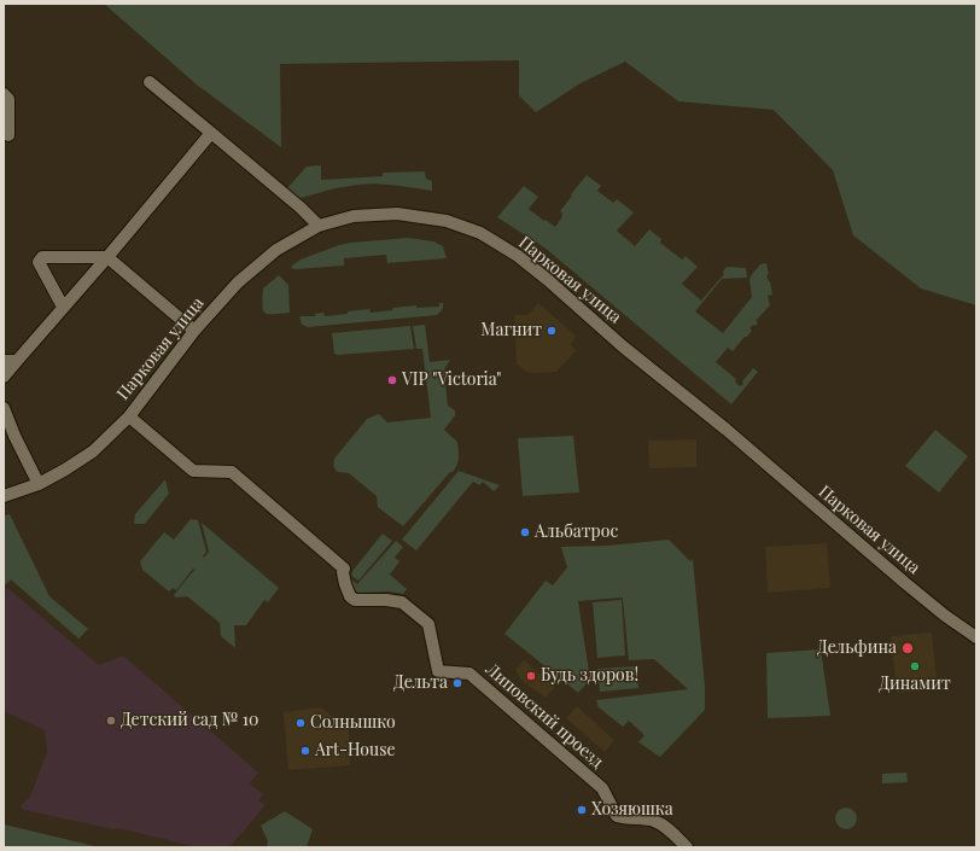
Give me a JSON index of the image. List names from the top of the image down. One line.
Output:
{"streets":{"street":["Парковая улица","Липовский проезд"]},"crossings":[["Парковая улица","Липовский проезд"]],"places":["Магнит","VIP \"Victoria\"","Альбатрос","Дельфина","Динамит","Будь здоров!","Дельта","Детский сад № 10","Солнышко","Art-House","Хозяюшка"]}
